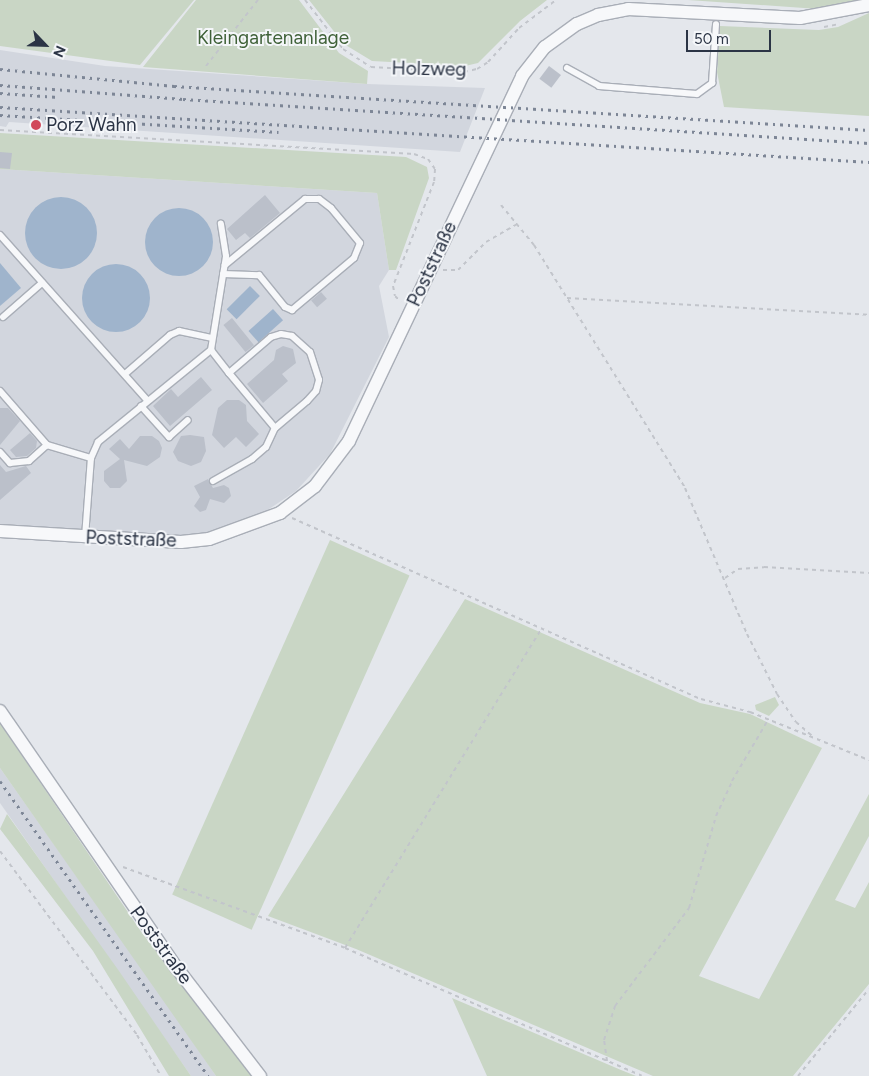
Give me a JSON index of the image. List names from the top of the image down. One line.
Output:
{"streets":{"street":["Poststraße"],"path":["Holzweg"]},"parks":["Kleingartenanlage"],"places":["Porz Wahn"],"scale_bar":"50 m","north":"bottom right"}
